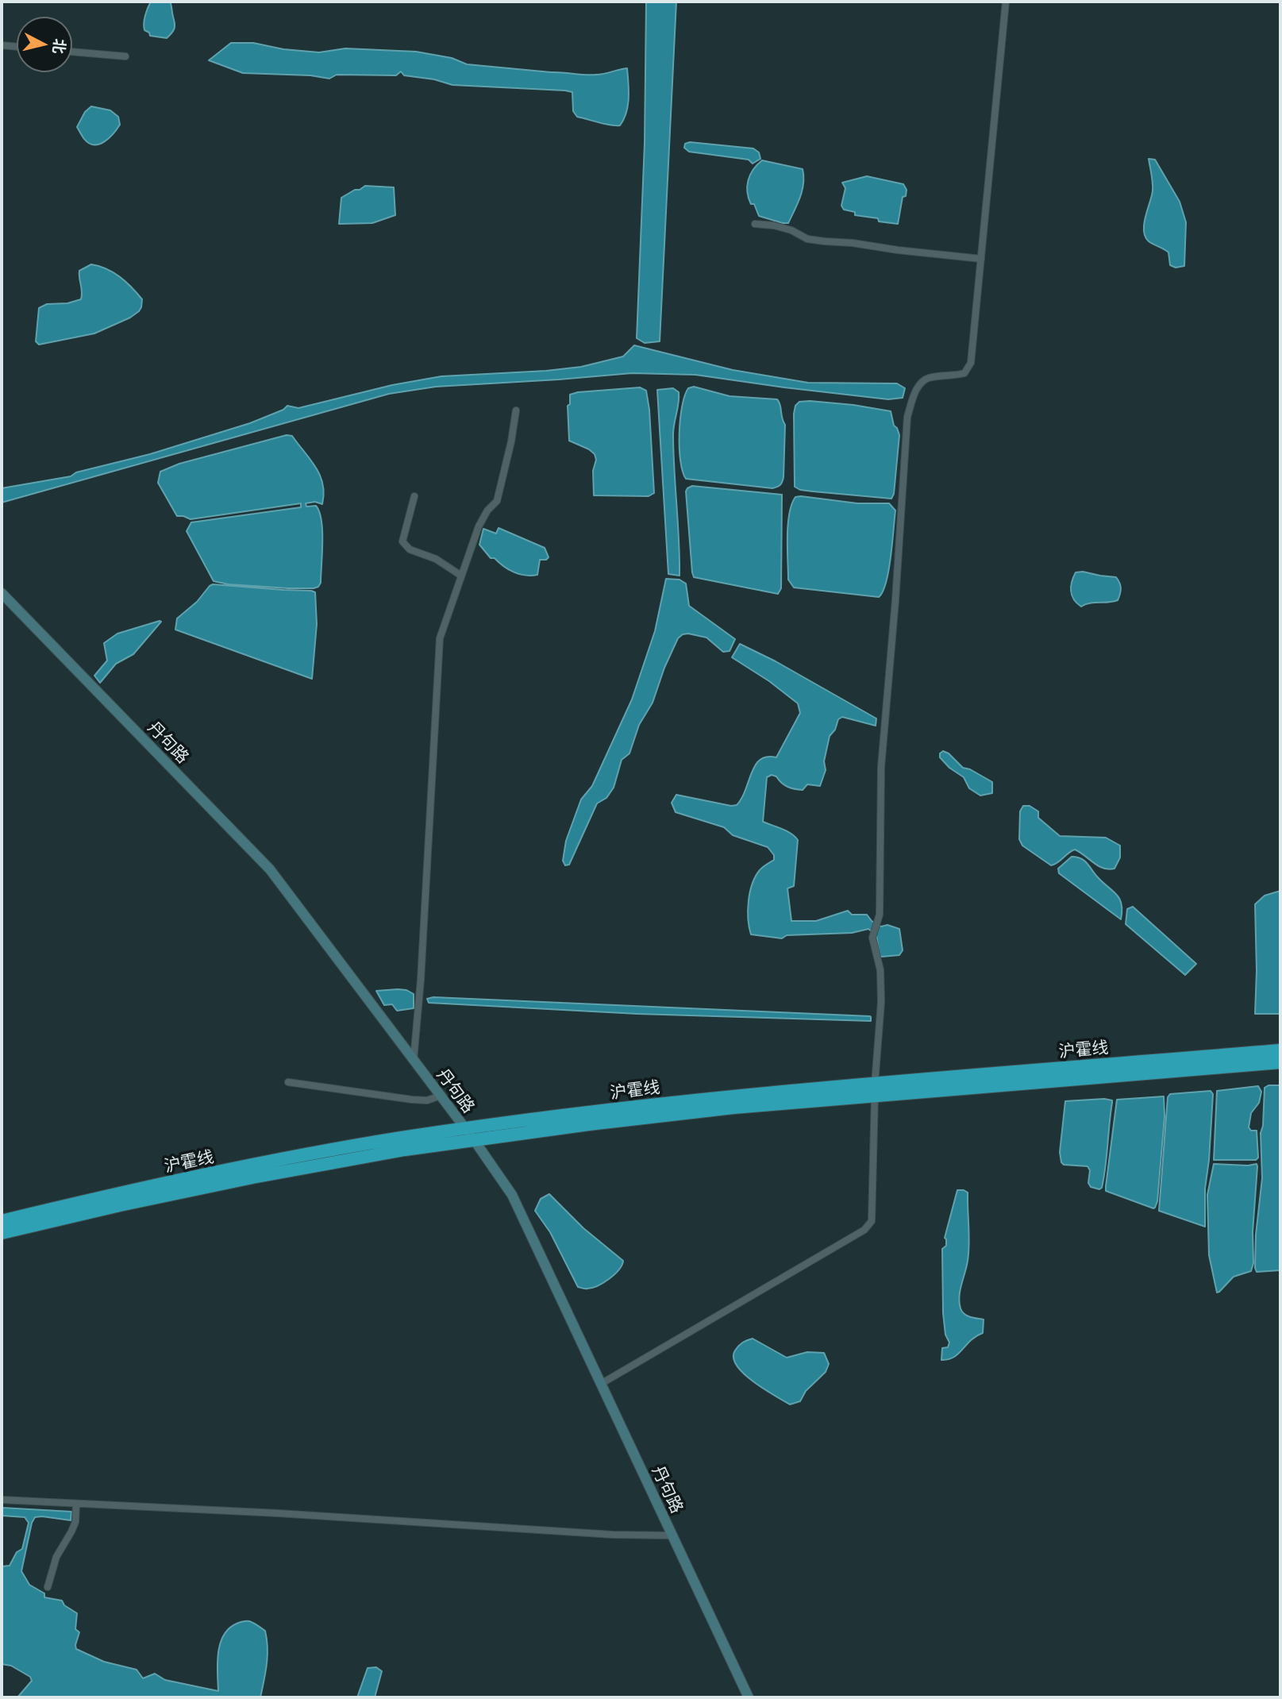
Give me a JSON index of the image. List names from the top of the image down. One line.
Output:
{"streets":{"highway":["沪霍线"],"street":["丹句路"]},"crossings":[["丹句路","沪霍线"]],"north":"right"}
